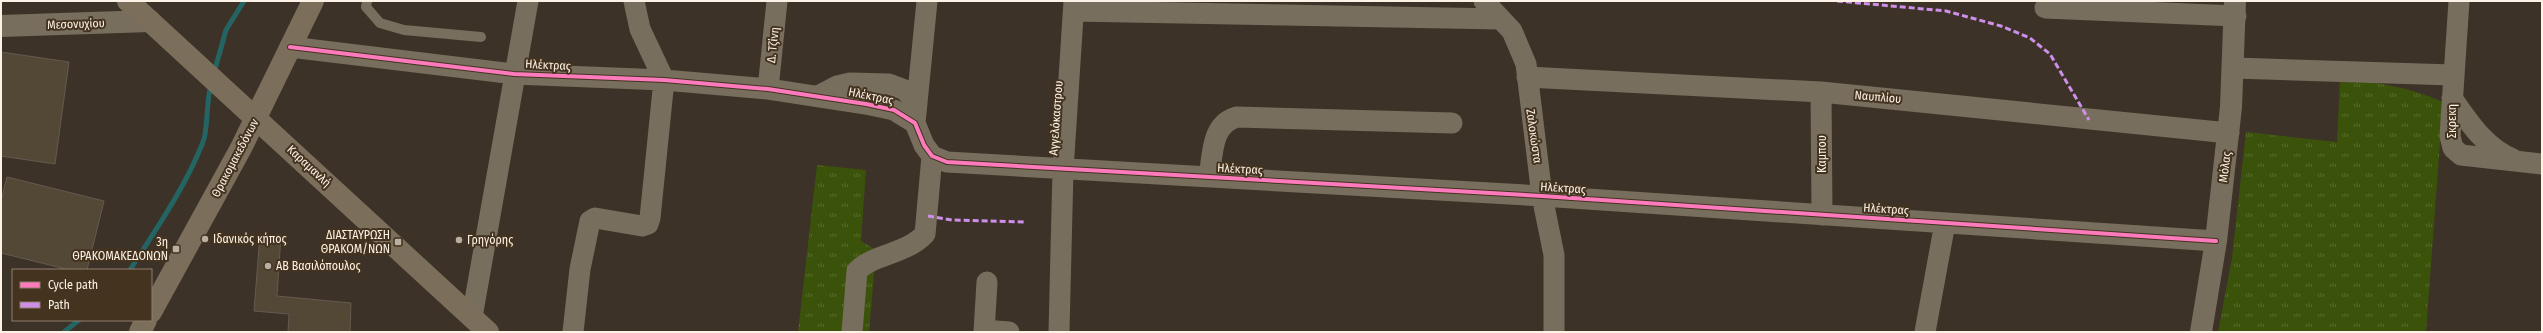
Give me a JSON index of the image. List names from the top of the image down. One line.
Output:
{"streets":{"main road":["Θρακομακεδόνων","Καραμανλή"],"street":["Μεσονυχίου","Δ. Τζίνη","Ηλέκτρας","Ναυπλίου","Αγγελόκαστρου","Σκρεκη","Ζαλοκώστα","Καμπου","Μόλας"]},"crossings":[["Μεσονυχίου","Καραμανλή"],["Δ. Τζίνη","Ηλέκτρας"],["Ηλέκτρας","Αγγελόκαστρου"],["Ηλέκτρας","Ζαλοκώστα"],["Ηλέκτρας","Καμπου"],["Ηλέκτρας","Θρακομακεδόνων"],["Ηλέκτρας","Μόλας"],["Ναυπλίου","Ζαλοκώστα"],["Ναυπλίου","Καμπου"],["Ναυπλίου","Μόλας"],["Θρακομακεδόνων","Καραμανλή"]],"places":{"other":["Ιδανικός κήπος","Γρηγόρης","ΑΒ Βασιλόπουλος"],"transit":["ΔΙΑΣΤΑΥΡΩΣΗ ΘΡΑΚΟΜ/ΝΩΝ","3η ΘΡΑΚΟΜΑΚΕΔΟΝΩΝ"]},"legend":["Cycle path","Path"]}
